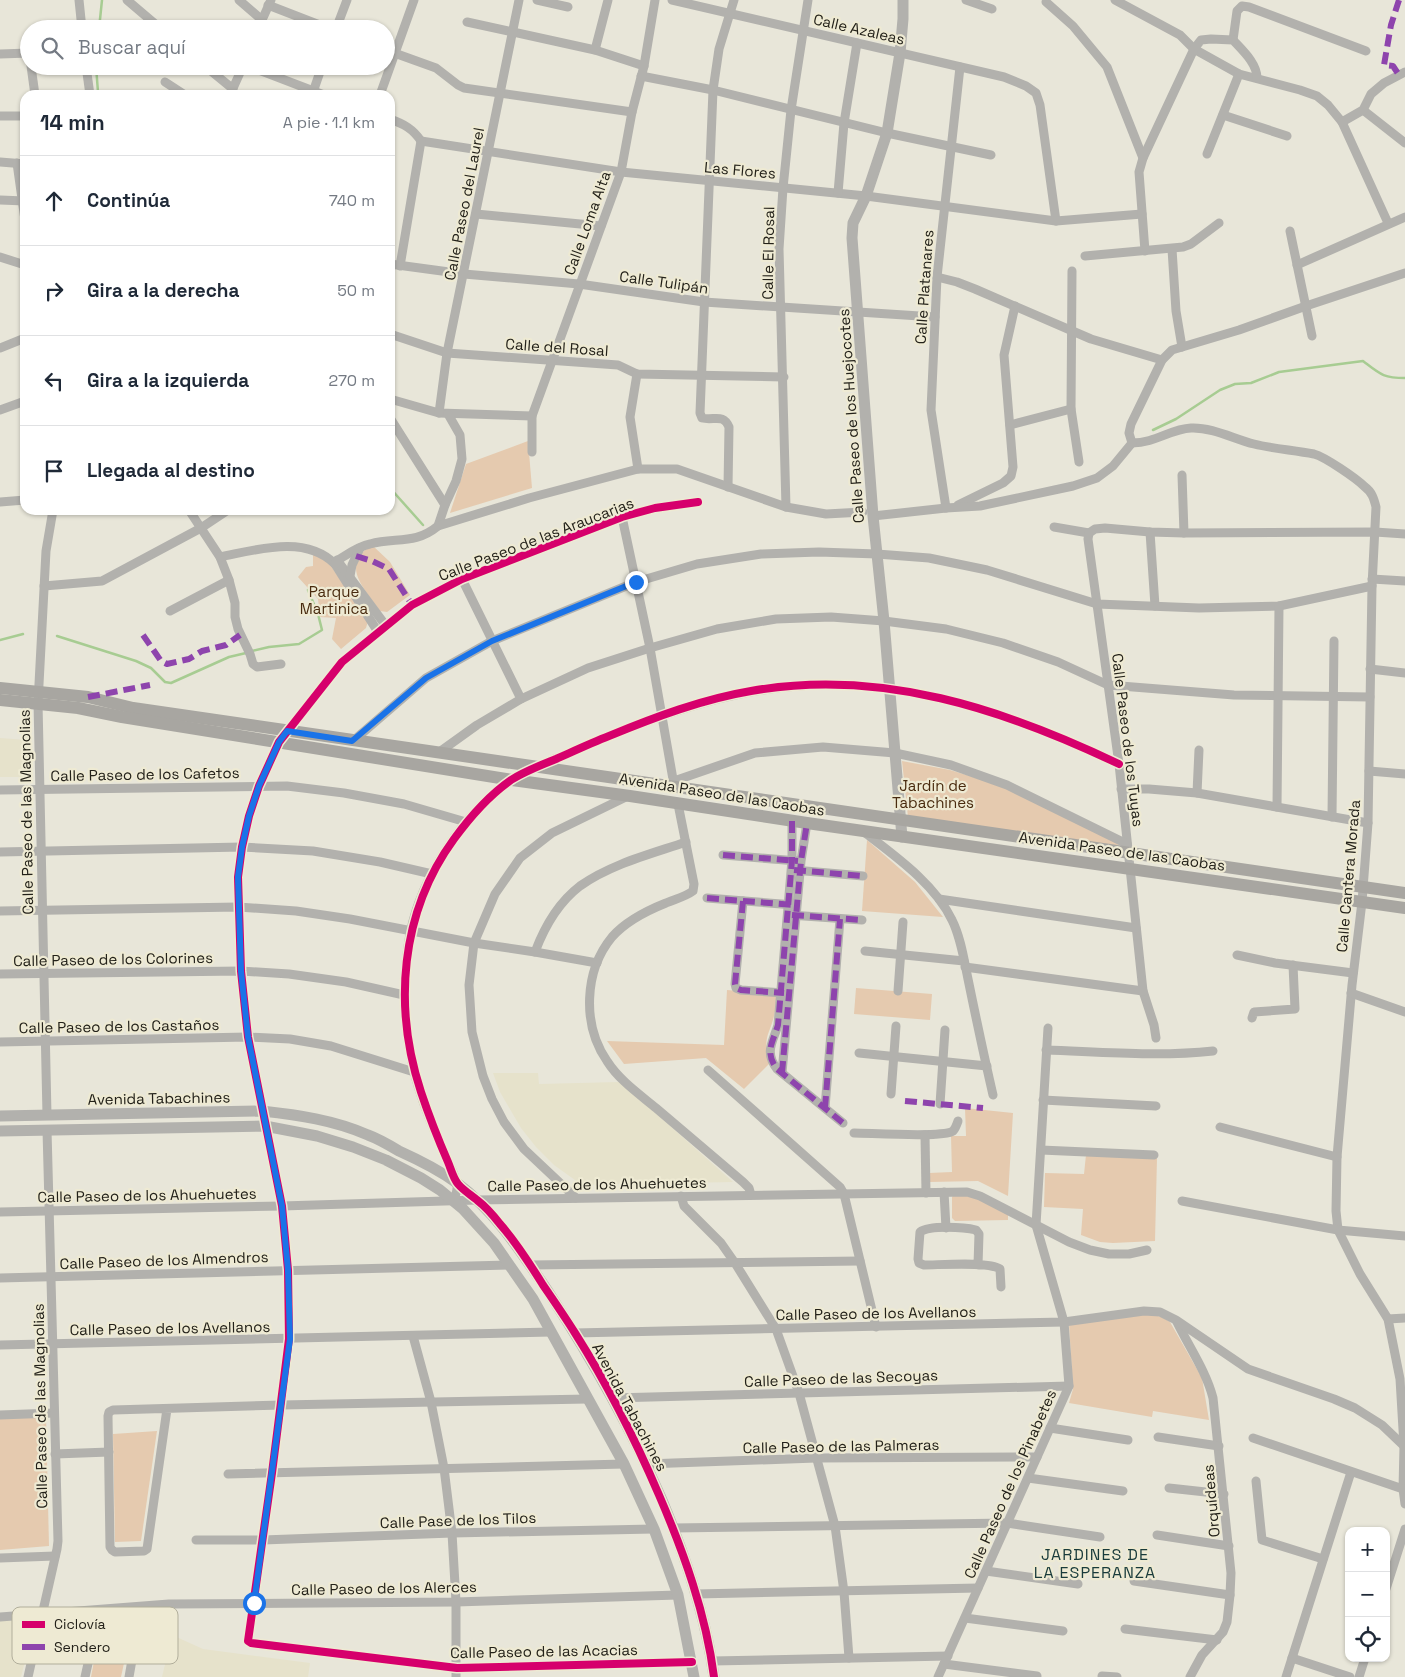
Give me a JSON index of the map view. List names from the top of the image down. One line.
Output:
{"streets":{"main road":["Avenida Paseo de las Caobas"],"street":["Calle Azaleas","Las Flores","Calle Paseo del Laurel","Calle Loma Alta","Calle El Rosal","Calle Tulipán","Calle Platanares","Calle del Rosal","Calle Paseo de los Huejocotes","Calle Paseo de las Araucarias","Calle Paseo de los Tuyas","Calle Paseo de los Cafetos","Calle Paseo de las Magnolias","Calle Cantera Morada","Calle Paseo de los Colorines","Calle Paseo de los Castaños","Avenida Tabachines","Calle Paseo de los Ahuehuetes","Calle Paseo de los Almendros","Calle Paseo de los Avellanos","Calle Paseo de las Secoyas","Calle Paseo de las Palmeras","Calle Paseo de los Pinabetes","Orquídeas","Calle Pase de los Tilos","Calle Paseo de los Alerces","Calle Paseo de las Acacias"]},"crossings":[["Calle Azaleas","Las Flores"],["Calle Azaleas","Calle El Rosal"],["Calle Azaleas","Calle Platanares"],["Calle Azaleas","Calle Paseo de los Huejocotes"],["Las Flores","Calle Paseo del Laurel"],["Las Flores","Calle Loma Alta"],["Las Flores","Calle El Rosal"],["Las Flores","Calle Platanares"],["Las Flores","Calle Paseo de los Huejocotes"],["Calle Paseo del Laurel","Calle Tulipán"],["Calle Paseo del Laurel","Calle del Rosal"],["Calle Loma Alta","Calle Tulipán"],["Calle Loma Alta","Calle del Rosal"],["Calle El Rosal","Calle Tulipán"],["Calle El Rosal","Calle del Rosal"],["Calle Tulipán","Calle Platanares"],["Calle Tulipán","Calle Paseo de los Huejocotes"],["Calle Paseo de los Huejocotes","Avenida Paseo de las Caobas"],["Calle Paseo de las Araucarias","Calle Paseo de los Cafetos"],["Calle Paseo de las Araucarias","Avenida Paseo de las Caobas"],["Calle Paseo de las Araucarias","Calle Paseo de los Colorines"],["Calle Paseo de las Araucarias","Calle Paseo de los Castaños"],["Calle Paseo de las Araucarias","Avenida Tabachines"],["Calle Paseo de las Araucarias","Calle Paseo de los Ahuehuetes"],["Calle Paseo de las Araucarias","Calle Paseo de los Almendros"],["Calle Paseo de las Araucarias","Calle Paseo de los Avellanos"],["Calle Paseo de las Araucarias","Calle Pase de los Tilos"],["Calle Paseo de las Araucarias","Calle Paseo de los Alerces"],["Calle Paseo de las Araucarias","Calle Paseo de las Acacias"],["Calle Paseo de los Tuyas","Avenida Paseo de las Caobas"],["Calle Paseo de los Cafetos","Calle Paseo de las Magnolias"],["Avenida Paseo de las Caobas","Calle Paseo de las Magnolias"],["Avenida Paseo de las Caobas","Calle Cantera Morada"],["Calle Paseo de las Magnolias","Calle Paseo de los Colorines"],["Calle Paseo de las Magnolias","Calle Paseo de los Castaños"],["Calle Paseo de las Magnolias","Avenida Tabachines"],["Calle Paseo de las Magnolias","Calle Paseo de los Ahuehuetes"],["Calle Paseo de las Magnolias","Calle Paseo de los Almendros"],["Calle Paseo de las Magnolias","Calle Paseo de los Avellanos"],["Calle Cantera Morada","Calle Paseo de los Avellanos"],["Avenida Tabachines","Calle Paseo de los Ahuehuetes"],["Avenida Tabachines","Calle Paseo de los Almendros"],["Avenida Tabachines","Calle Paseo de los Avellanos"],["Avenida Tabachines","Calle Paseo de las Secoyas"],["Avenida Tabachines","Calle Paseo de las Palmeras"],["Avenida Tabachines","Calle Pase de los Tilos"],["Avenida Tabachines","Calle Paseo de los Alerces"],["Avenida Tabachines","Calle Paseo de las Acacias"],["Calle Paseo de los Ahuehuetes","Calle Paseo de los Pinabetes"],["Calle Paseo de los Avellanos","Calle Paseo de los Pinabetes"],["Calle Paseo de los Avellanos","Orquídeas"],["Calle Paseo de las Secoyas","Calle Paseo de los Pinabetes"],["Calle Paseo de las Palmeras","Calle Paseo de los Pinabetes"]],"districts":["JARDINES DE LA ESPERANZA"],"parks":["Parque Martinica","Jardín de Tabachines"],"legend":["Ciclovía","Sendero"],"page":{"search":"Buscar aquí","heading":["14 min","A pie · 1.1 km"],"list":[["Continúa","740 m"],["Gira a la derecha","50 m"],["Gira a la izquierda","270 m"],"Llegada al destino"],"map_buttons":["+","−"]}}
